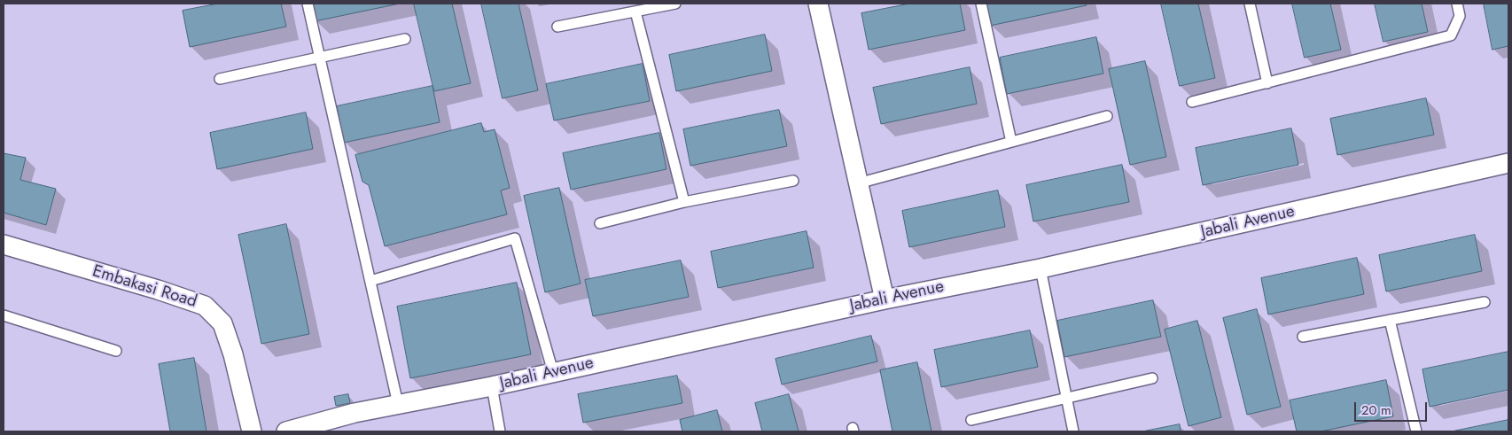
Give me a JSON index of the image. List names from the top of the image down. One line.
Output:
{"streets":{"street":["Jabali Avenue","Embakasi Road"]},"scale_bar":"20 m"}
